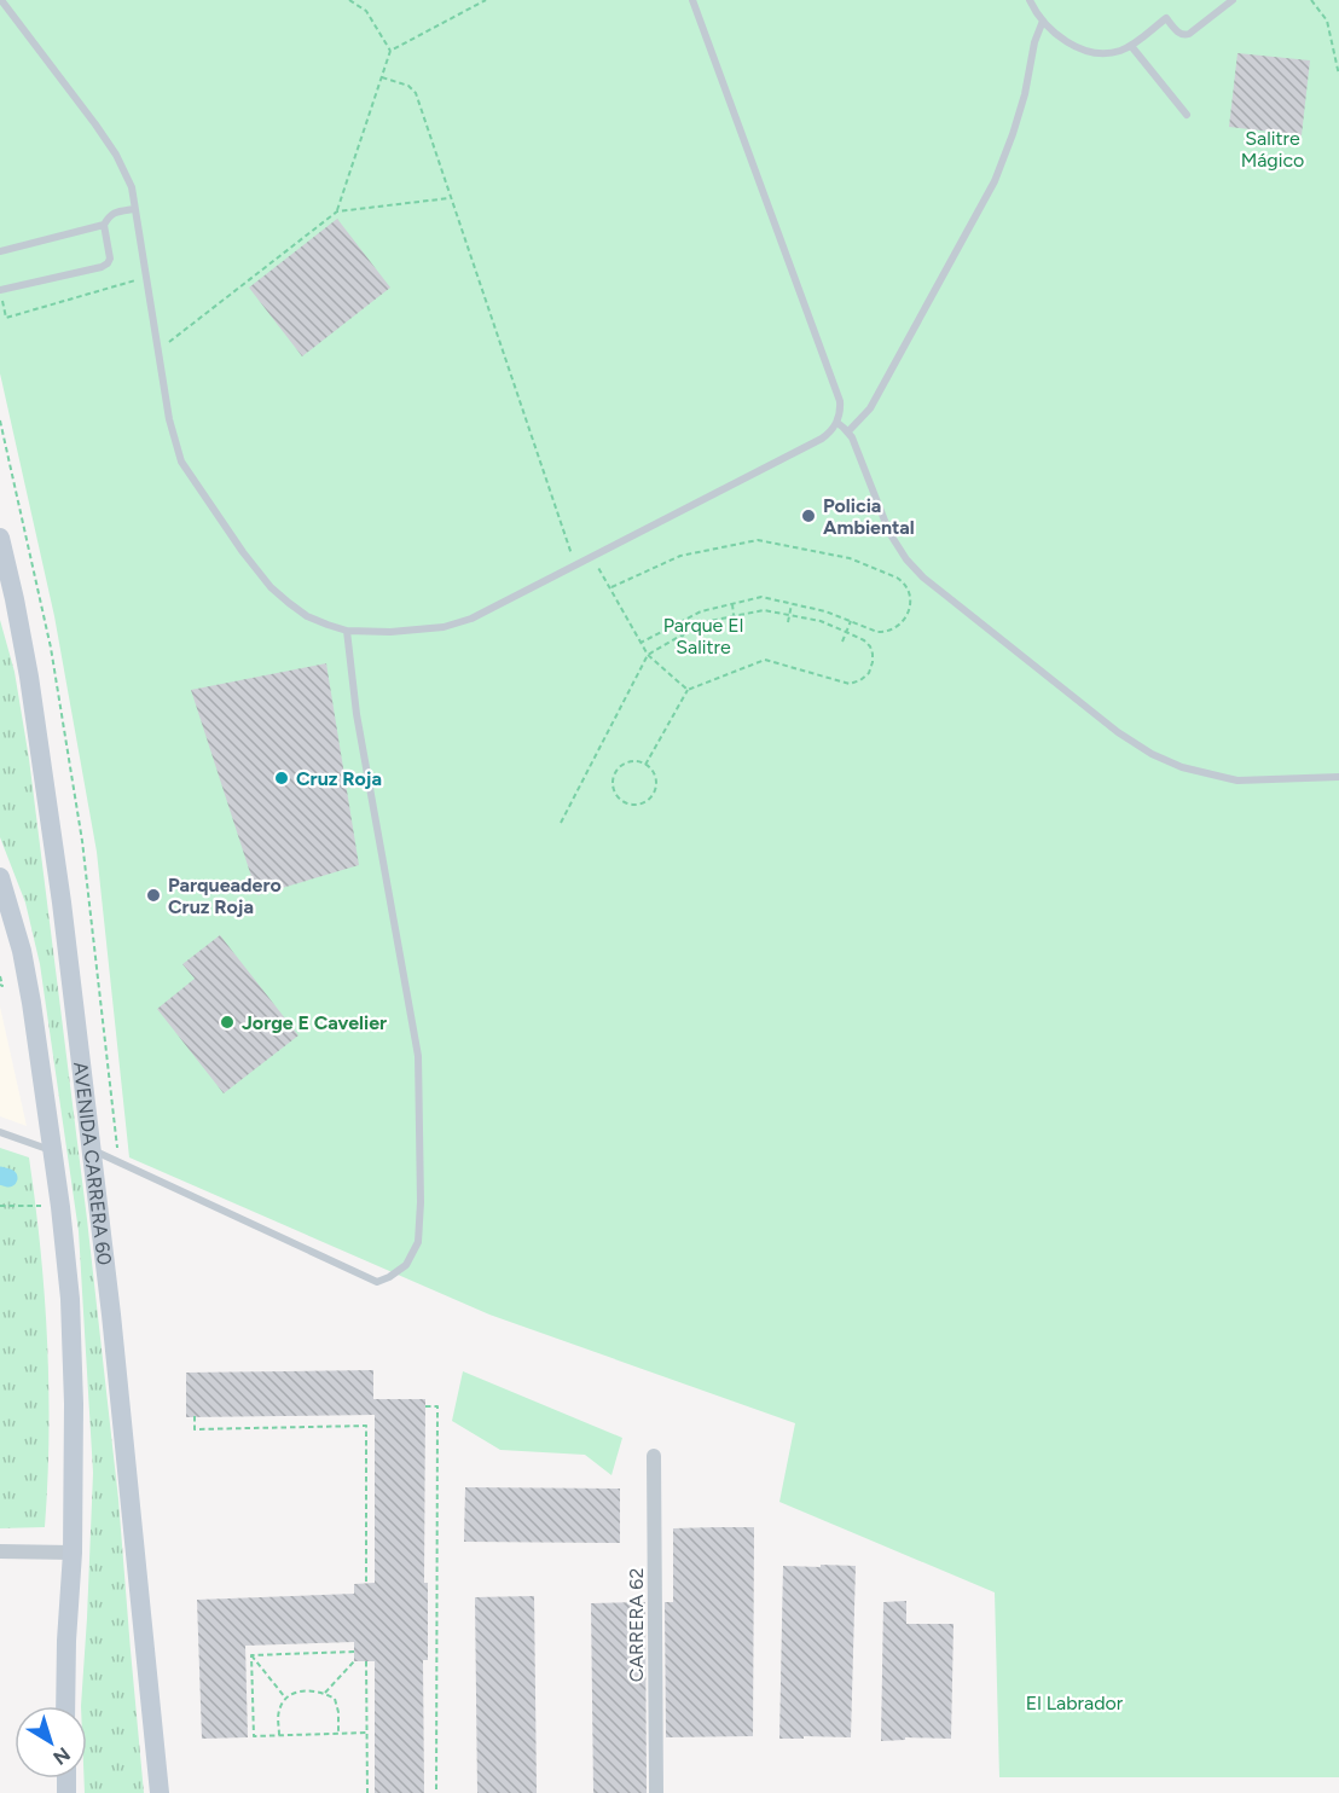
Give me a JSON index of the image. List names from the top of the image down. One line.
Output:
{"streets":{"main road":["AVENIDA CARRERA 60"],"street":["CARRERA 62"]},"parks":["Salitre Mágico","Parque El Salitre","El Labrador"],"places":["Policia Ambiental","Cruz Roja","Parqueadero Cruz Roja","Jorge E Cavelier"],"north":"bottom right"}
